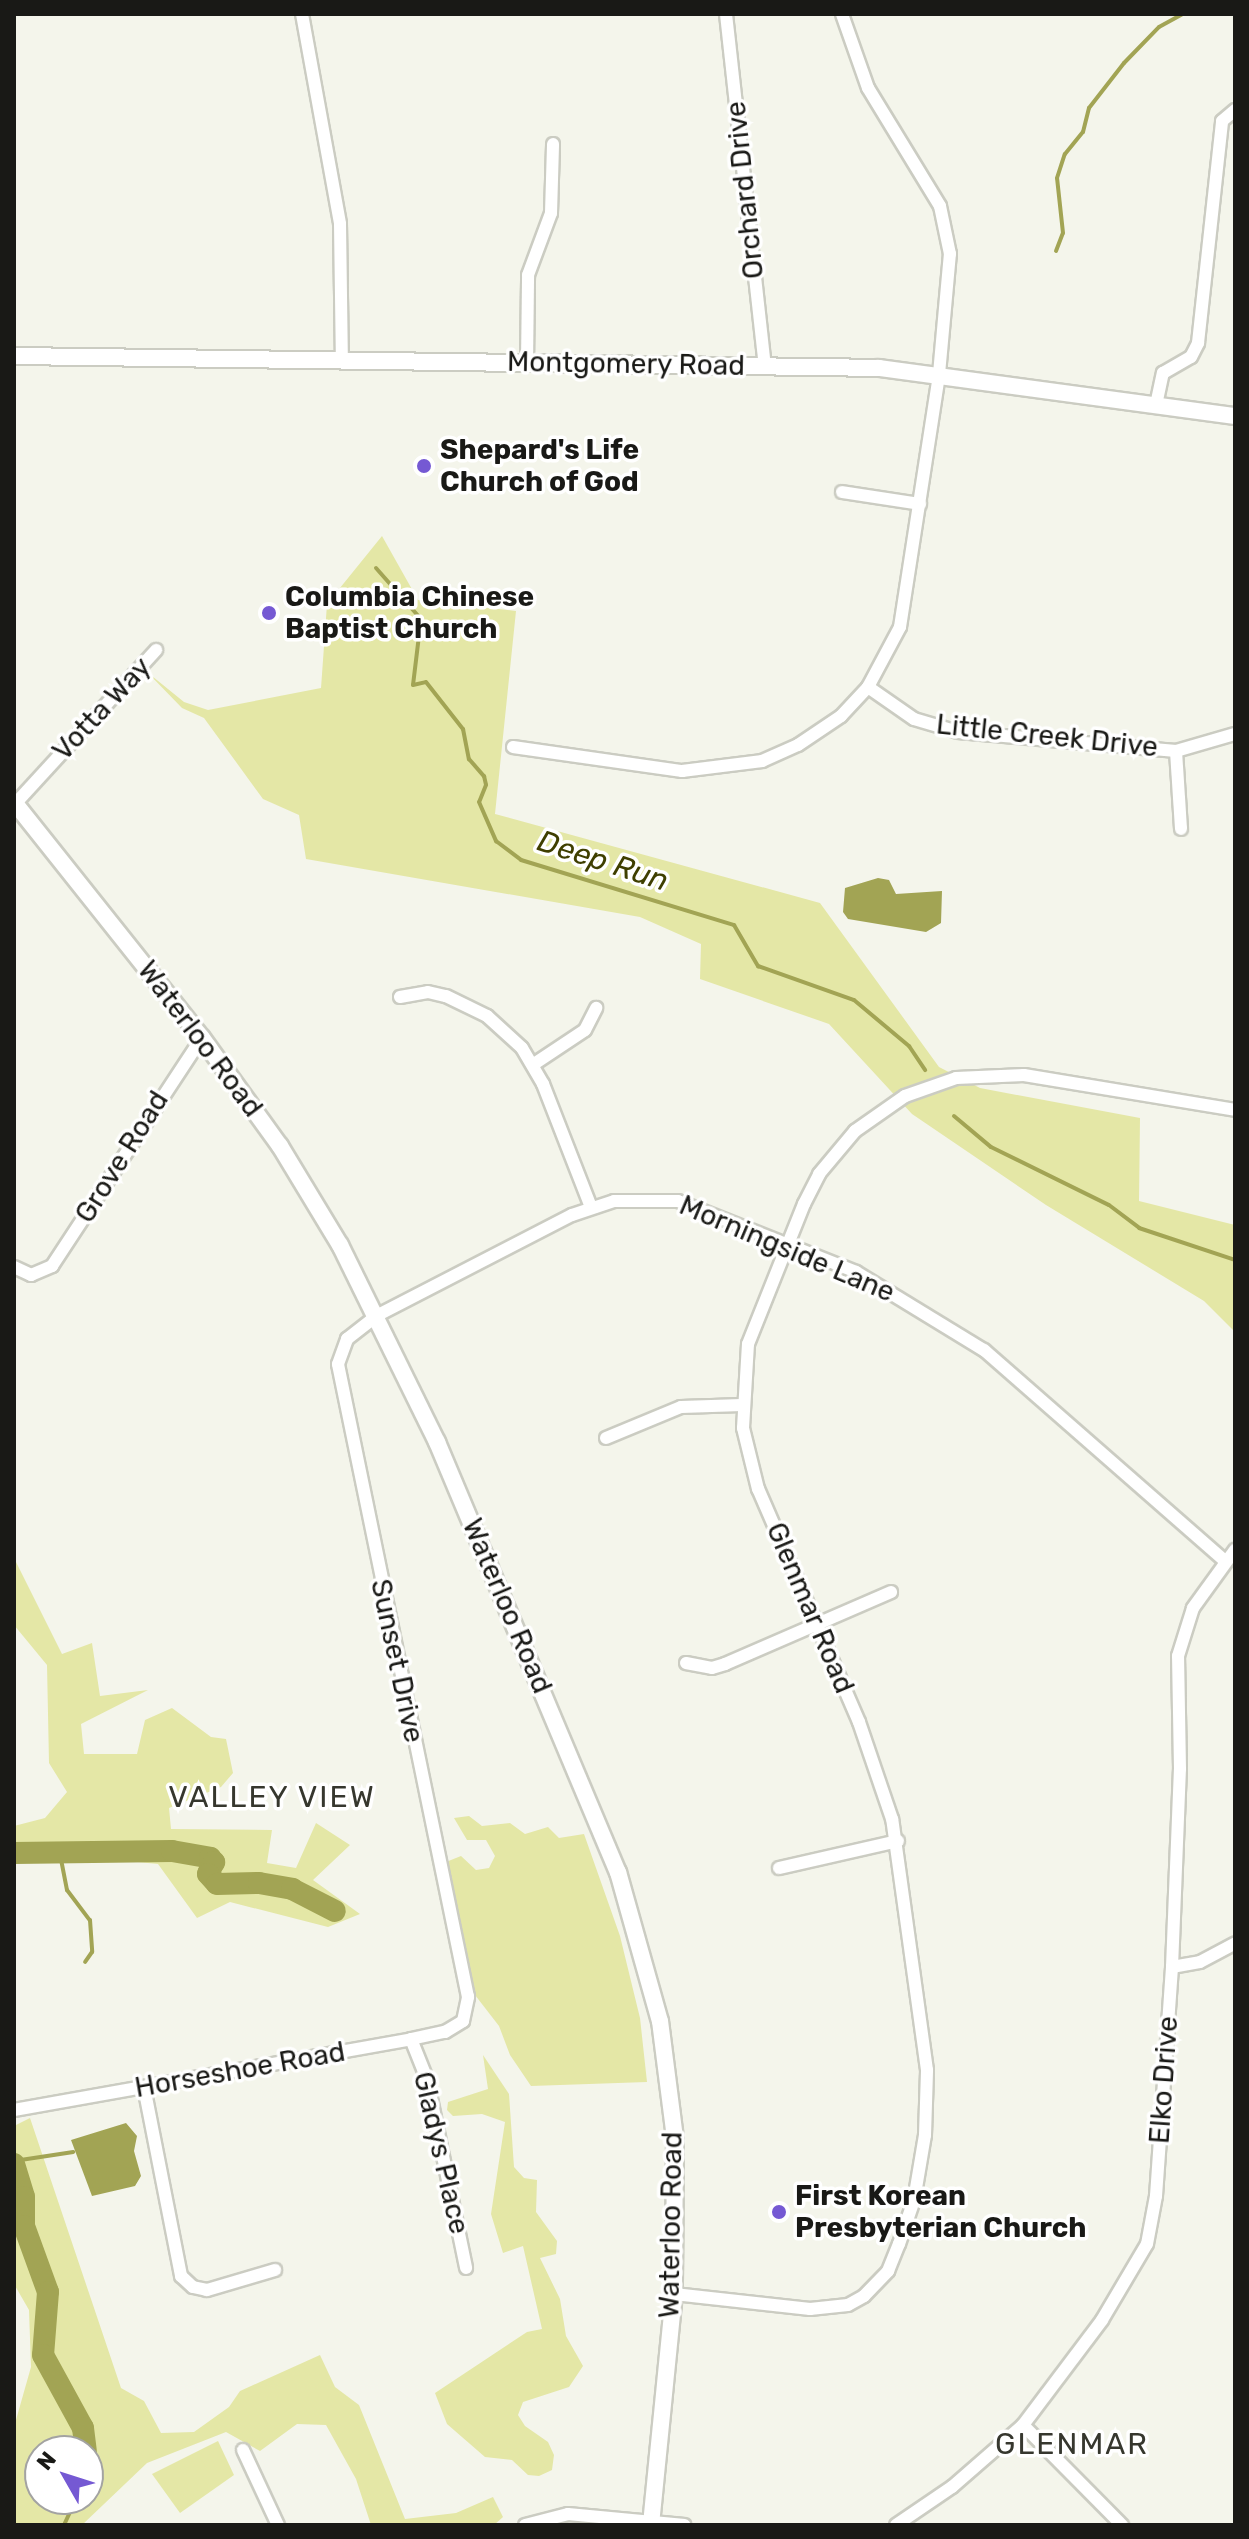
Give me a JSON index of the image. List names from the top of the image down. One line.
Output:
{"streets":{"main road":["Montgomery Road","Waterloo Road"],"street":["Orchard Drive","Votta Way","Little Creek Drive","Grove Road","Morningside Lane","Glenmar Road","Sunset Drive","Horseshoe Road","Elko Drive","Gladys Place"]},"crossings":[["Orchard Drive","Montgomery Road"],["Votta Way","Waterloo Road"],["Waterloo Road","Grove Road"],["Waterloo Road","Morningside Lane"],["Waterloo Road","Glenmar Road"],["Waterloo Road","Sunset Drive"],["Morningside Lane","Glenmar Road"],["Morningside Lane","Sunset Drive"],["Morningside Lane","Elko Drive"],["Sunset Drive","Horseshoe Road"],["Horseshoe Road","Gladys Place"]],"districts":["VALLEY VIEW","GLENMAR"],"water":["Deep Run"],"places":["Shepard's Life Church of God","Columbia Chinese Baptist Church","First Korean Presbyterian Church"],"north":"top left"}
